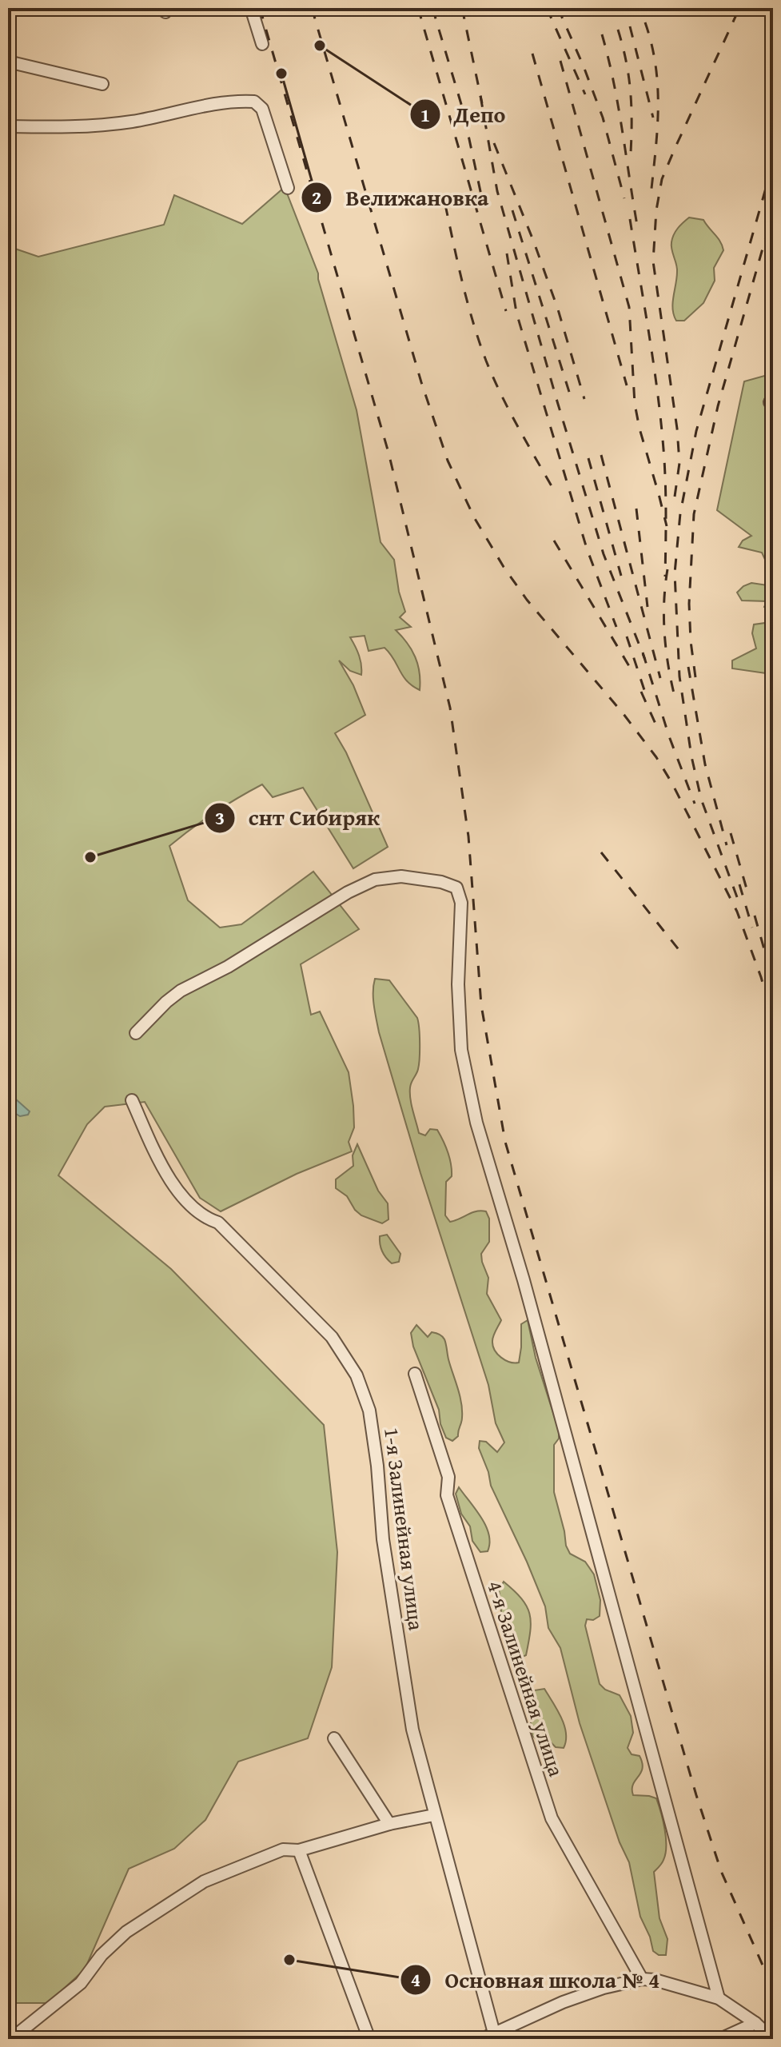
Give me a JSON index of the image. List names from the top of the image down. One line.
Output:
{"streets":{"street":["1-я Залинейная улица","4-я Залинейная улица"]},"places":["Депо","Велижановка","снт Сибиряк","Основная школа № 4"]}
